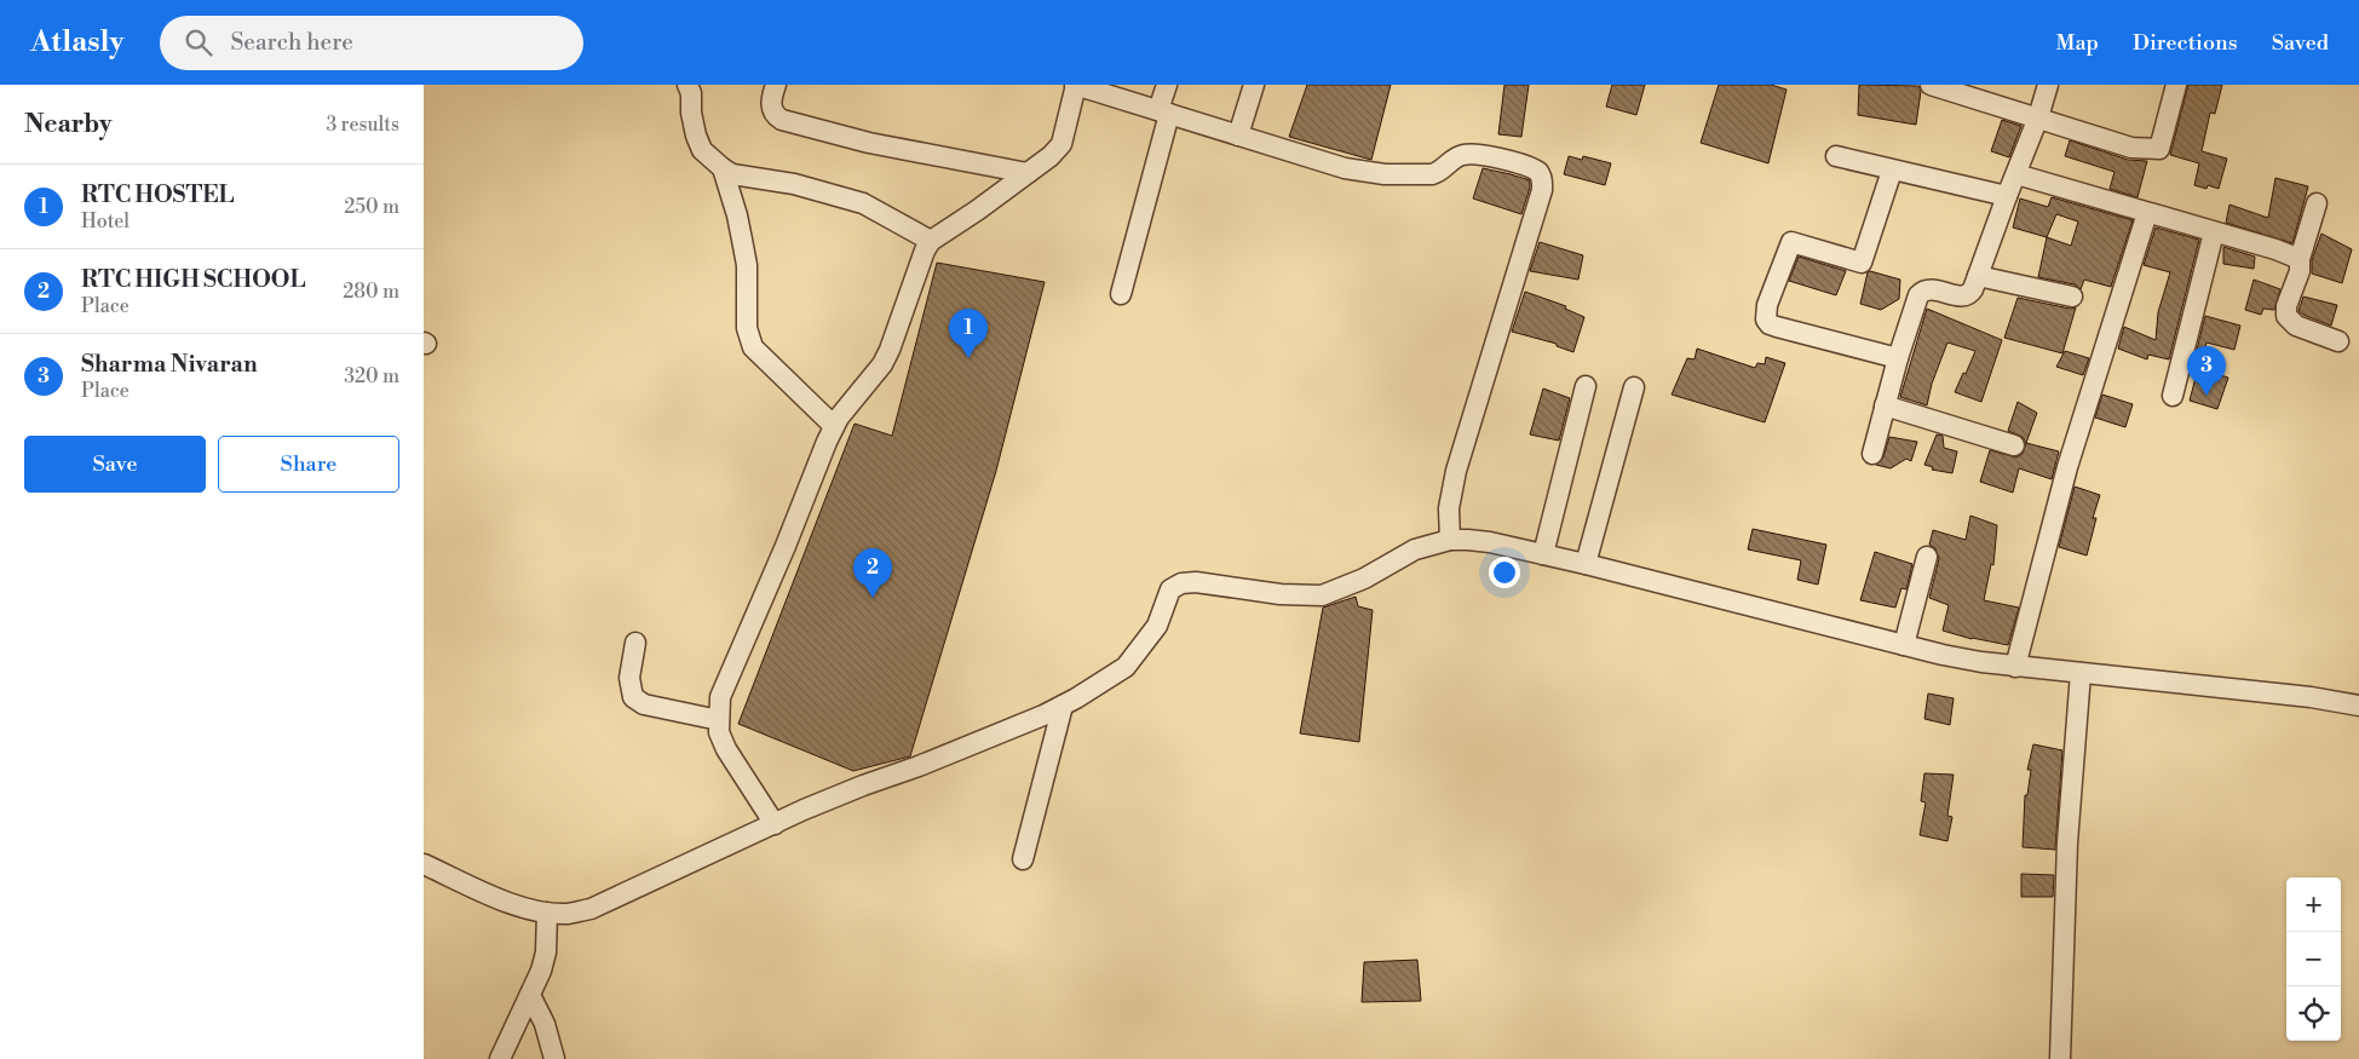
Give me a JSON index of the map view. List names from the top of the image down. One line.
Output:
{"page":{"header":"Atlasly","search":"Search here","nav":["Map","Directions","Saved"],"heading":["Nearby","3 results"],"list":[{"mark":"1","name":"RTC HOSTEL","note":"Hotel","value":"250 m"},{"mark":"2","name":"RTC HIGH SCHOOL","note":"Place","value":"280 m"},{"mark":"3","name":"Sharma Nivaran","note":"Place","value":"320 m"}],"pins":["1","3","2"],"buttons":["Save","Share"],"map_buttons":["+","−"]}}
